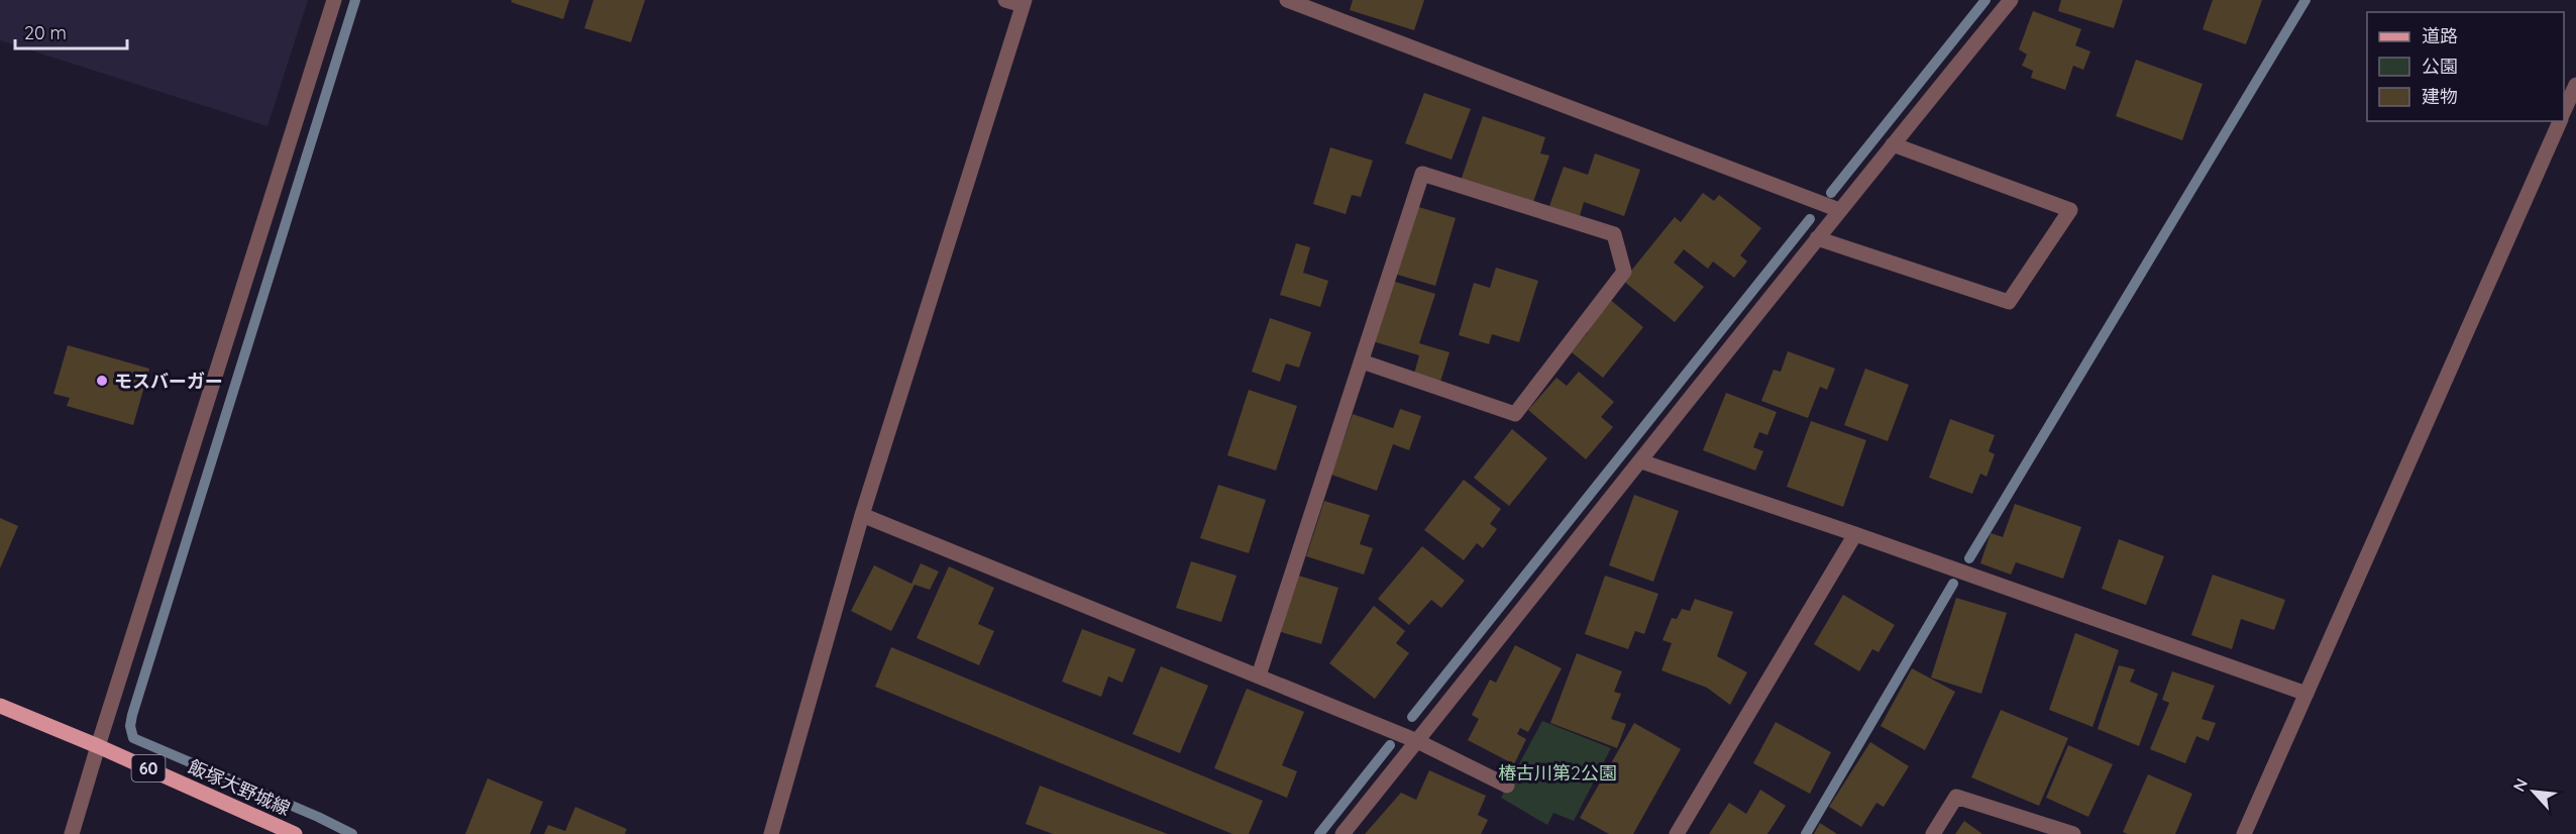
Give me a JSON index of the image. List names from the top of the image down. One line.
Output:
{"streets":{"main road":["60","飯塚大野城線"]},"parks":["椿古川第2公園"],"places":["モスバーガー"],"legend":["道路","公園","建物"],"scale_bar":"20 m","north":"top left"}
